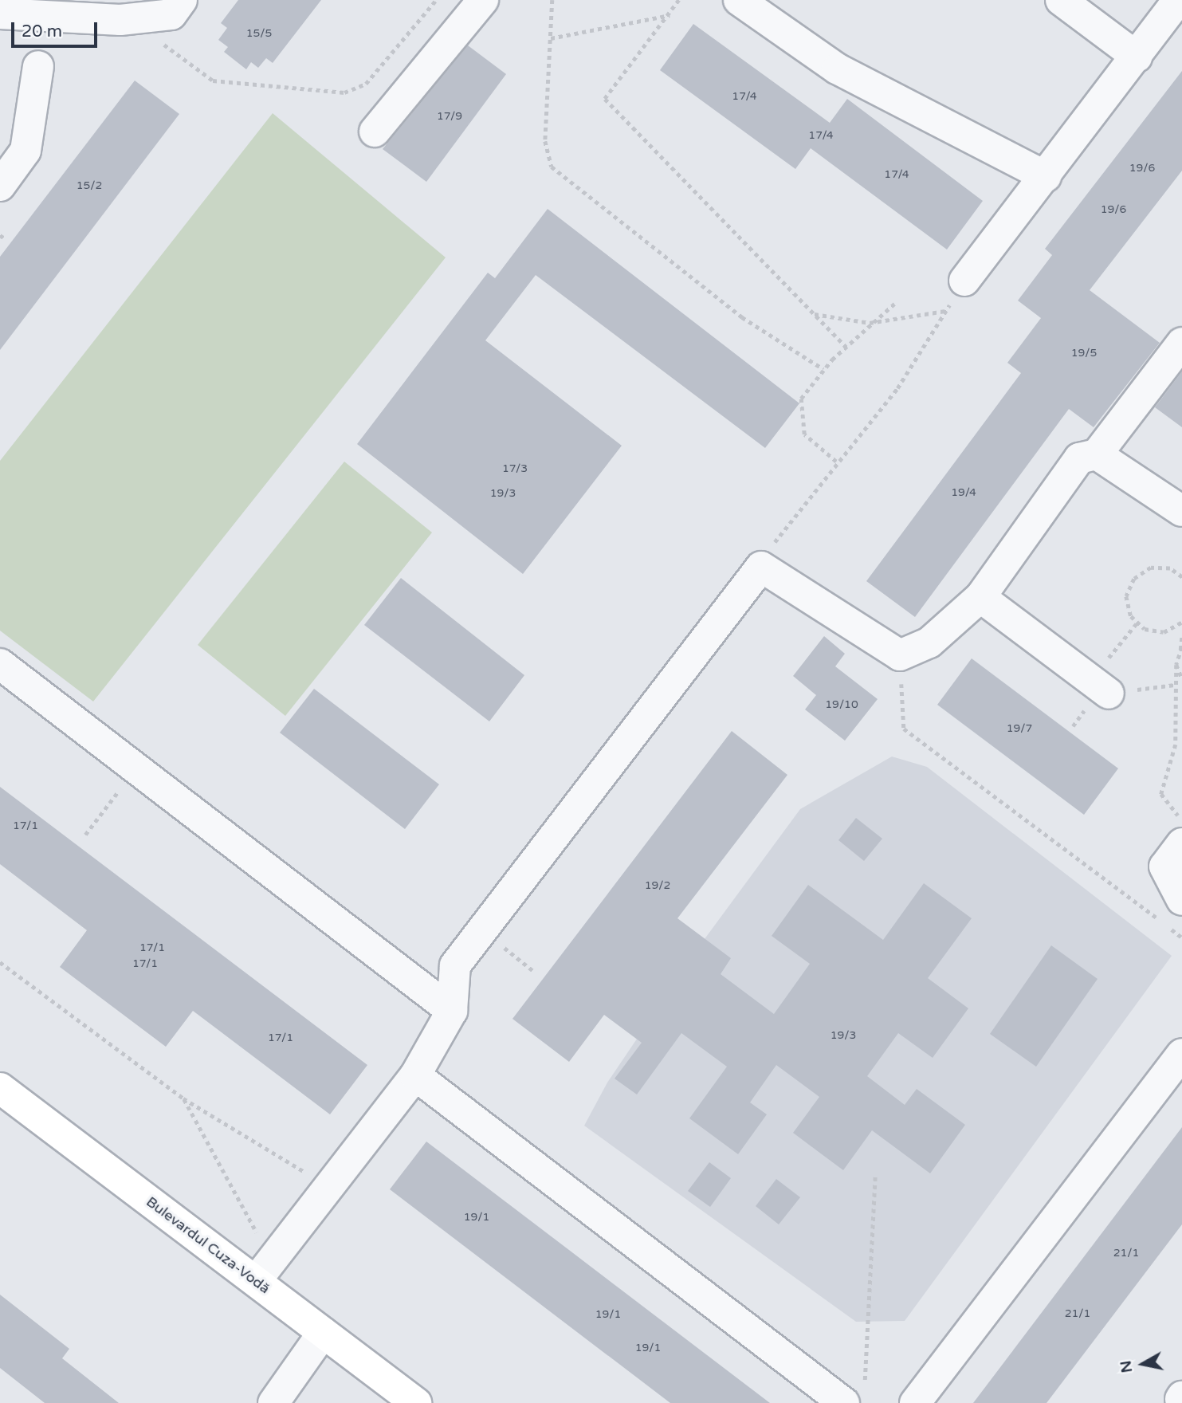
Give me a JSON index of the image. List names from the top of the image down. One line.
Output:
{"streets":{"main road":["Bulevardul Cuza-Vodă"]},"house_numbers":["15/5","17/4","17/9","17/4","19/6","17/4","15/2","19/6","19/5","17/3","19/4","19/3","19/10","19/7","17/1","19/2","17/1","17/1","19/3","17/1","19/1","21/1","21/1","19/1","19/1"],"scale_bar":"20 m","north":"left"}
